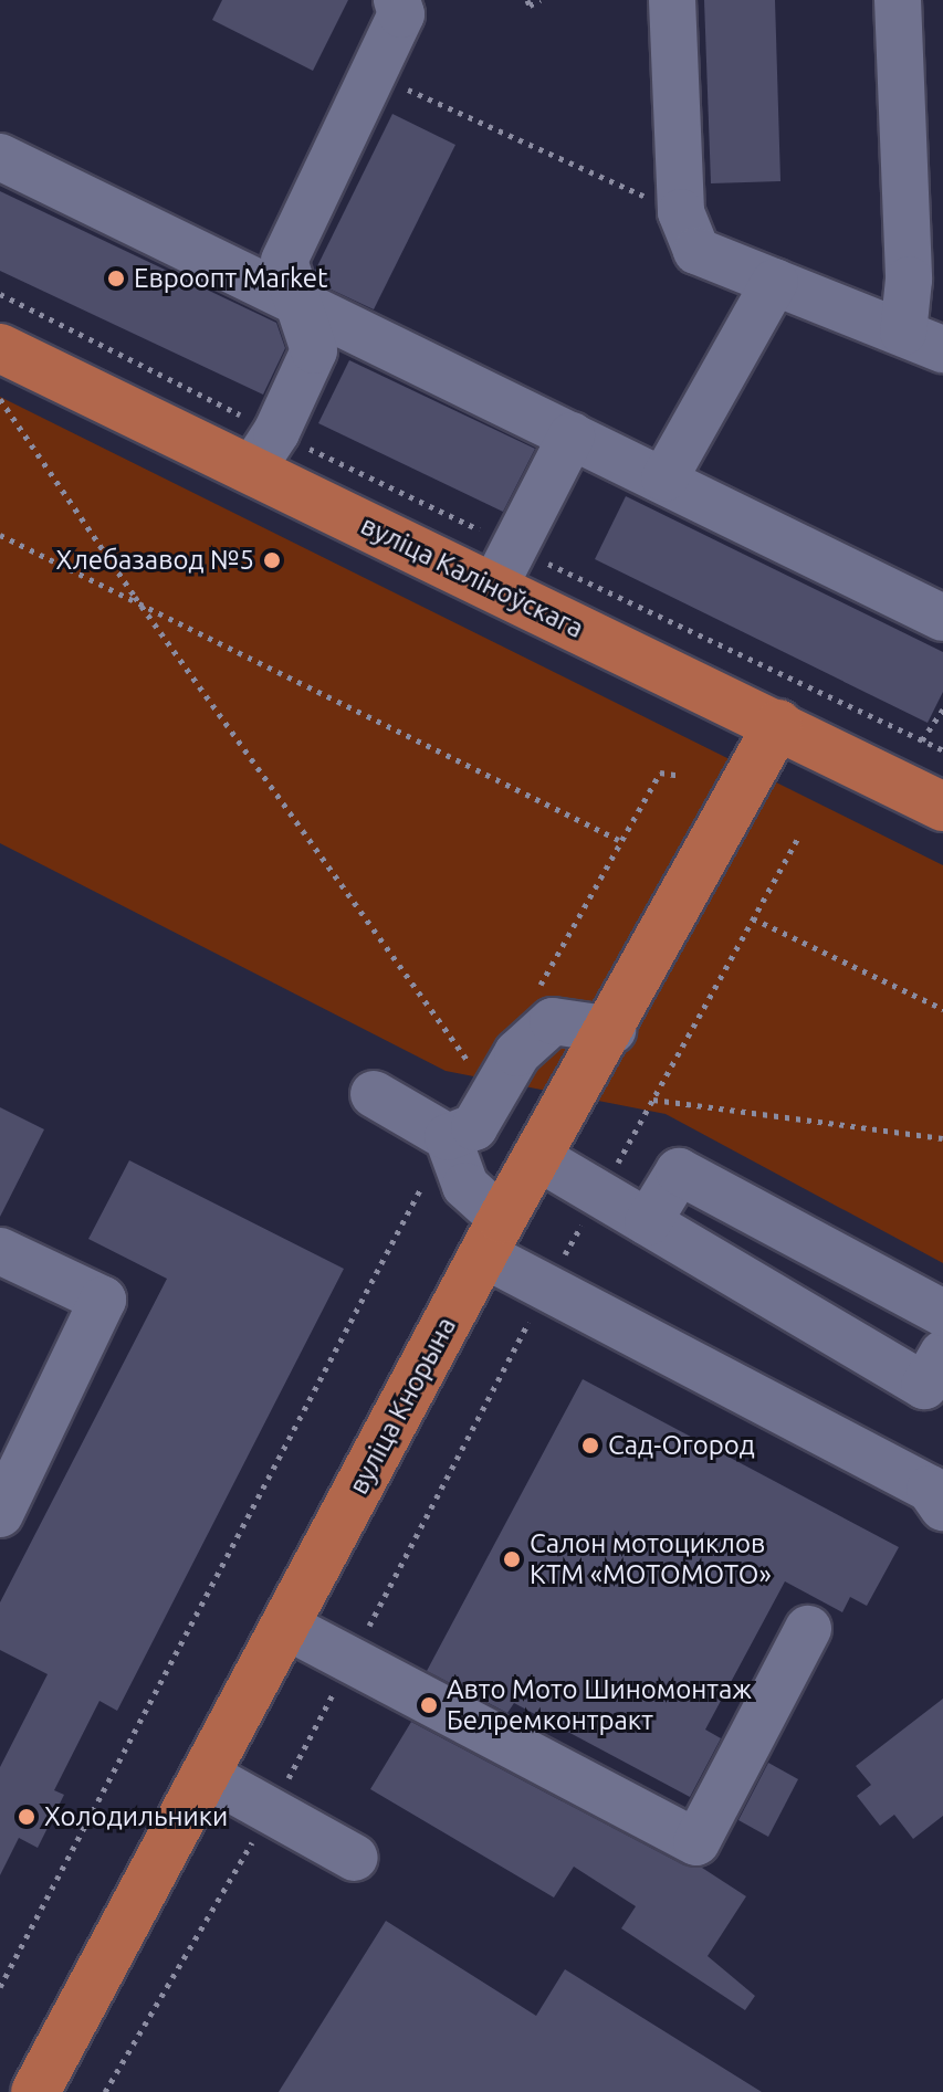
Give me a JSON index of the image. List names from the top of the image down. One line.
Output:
{"streets":{"main road":["вуліца Каліноўскага","вуліца Кнорына"]},"crossings":[["вуліца Каліноўскага","вуліца Кнорына"]],"places":["Евроопт Market","Хлебазавод №5","Сад-Огород","Салон мотоциклов КТМ «МОТОМОТО»","Авто Мото Шиномонтаж Белремконтракт","Холодильники"]}
